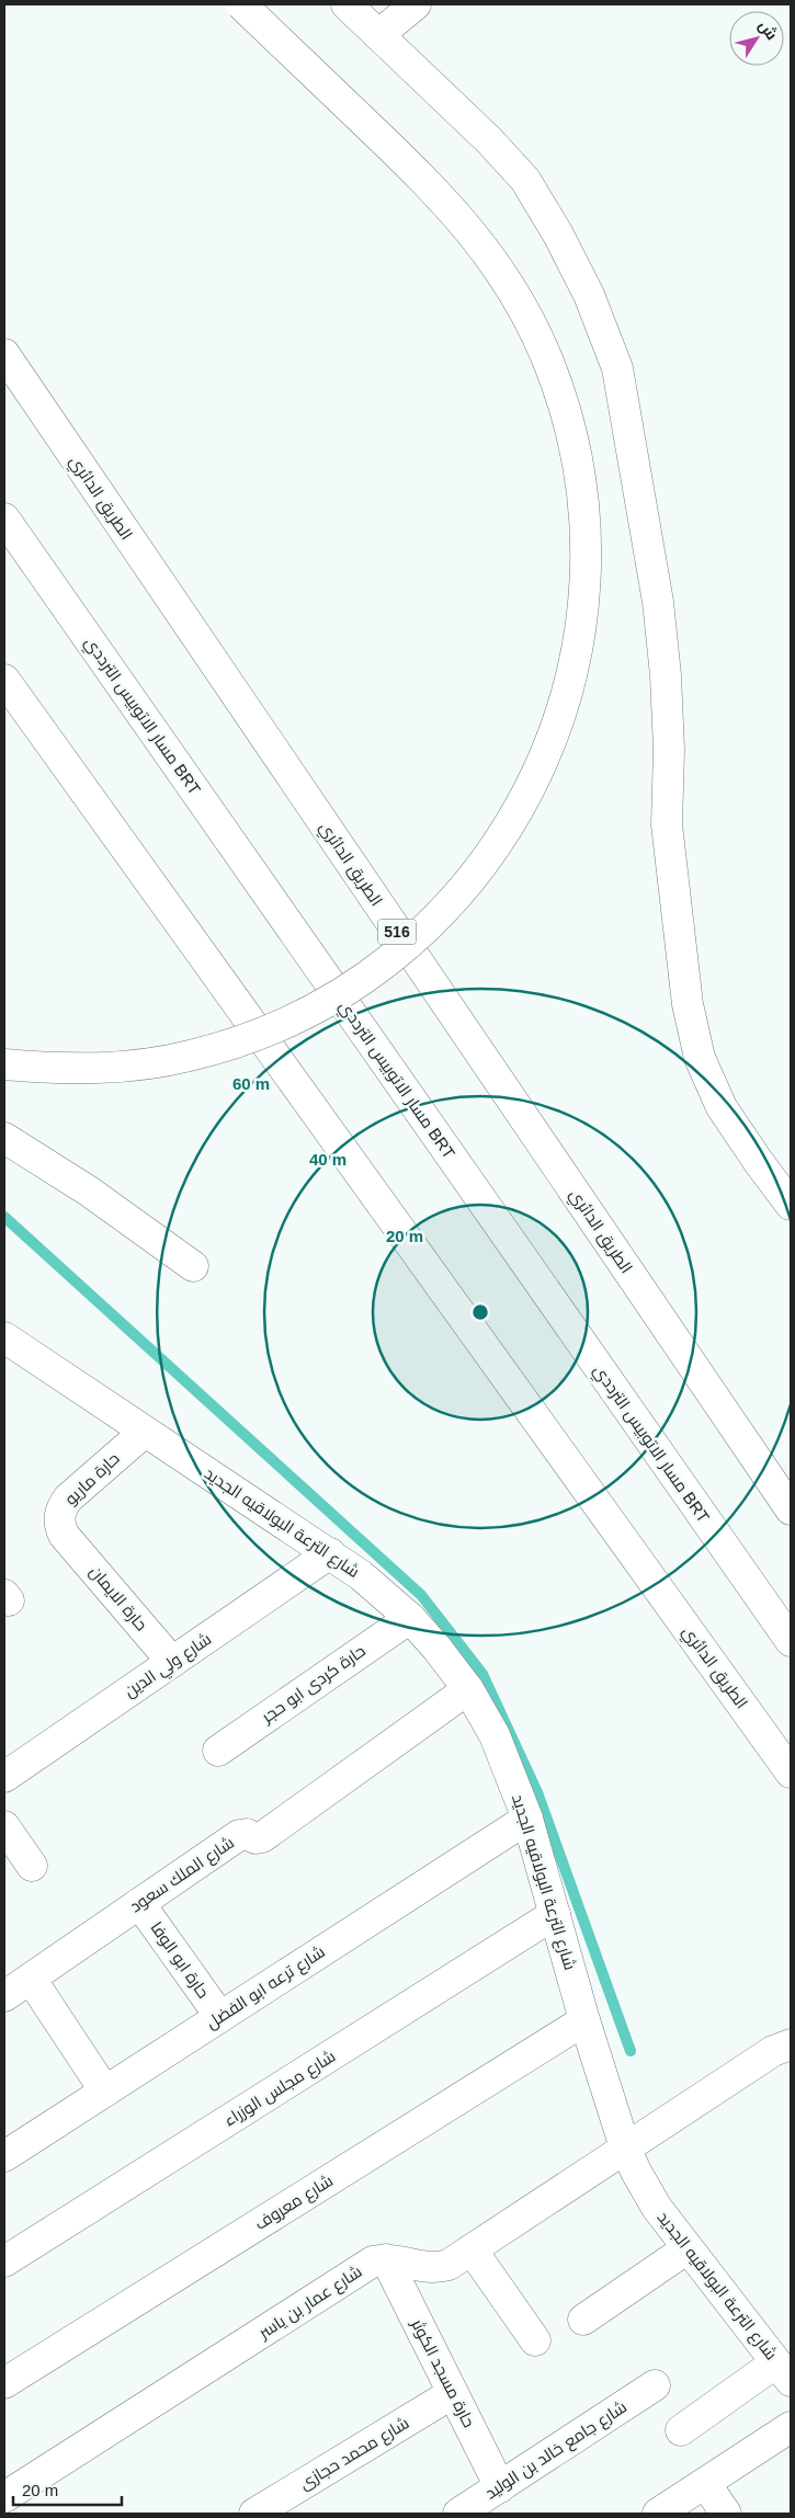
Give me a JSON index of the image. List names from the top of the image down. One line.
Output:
{"streets":{"main road":["الطريق الدائري","مسار الاتوبيس الترددي BRT","516","حارة ماريو","شارع الترعة البولاقيه الجديد","حارة الايمان","شارع ولي الدين","حارة كردى ابو حجر","شارع الملك سعود","حارة ابو الوفا","شارع ترعه ابو الفضل","شارع مجلس الوزراء","شارع معروف","شارع عمار بن ياسر","حارة مسجد الكوثر","شارع جامع خالد بن الوليد","شارع محمد حجازى"]},"crossings":[["حارة ماريو","شارع الترعة البولاقيه الجديد"],["حارة ماريو","حارة الايمان"],["شارع الترعة البولاقيه الجديد","شارع ولي الدين"],["شارع الترعة البولاقيه الجديد","حارة كردى ابو حجر"],["شارع الترعة البولاقيه الجديد","شارع الملك سعود"],["شارع الترعة البولاقيه الجديد","شارع ترعه ابو الفضل"],["شارع الترعة البولاقيه الجديد","شارع مجلس الوزراء"],["شارع الترعة البولاقيه الجديد","شارع معروف"],["حارة الايمان","شارع ولي الدين"],["شارع الملك سعود","حارة ابو الوفا"],["حارة ابو الوفا","شارع ترعه ابو الفضل"],["شارع عمار بن ياسر","حارة مسجد الكوثر"],["حارة مسجد الكوثر","شارع جامع خالد بن الوليد"],["حارة مسجد الكوثر","شارع محمد حجازى"]],"scale_bar":"20 m","north":"top right","rings":["60 m","40 m","20 m"]}
